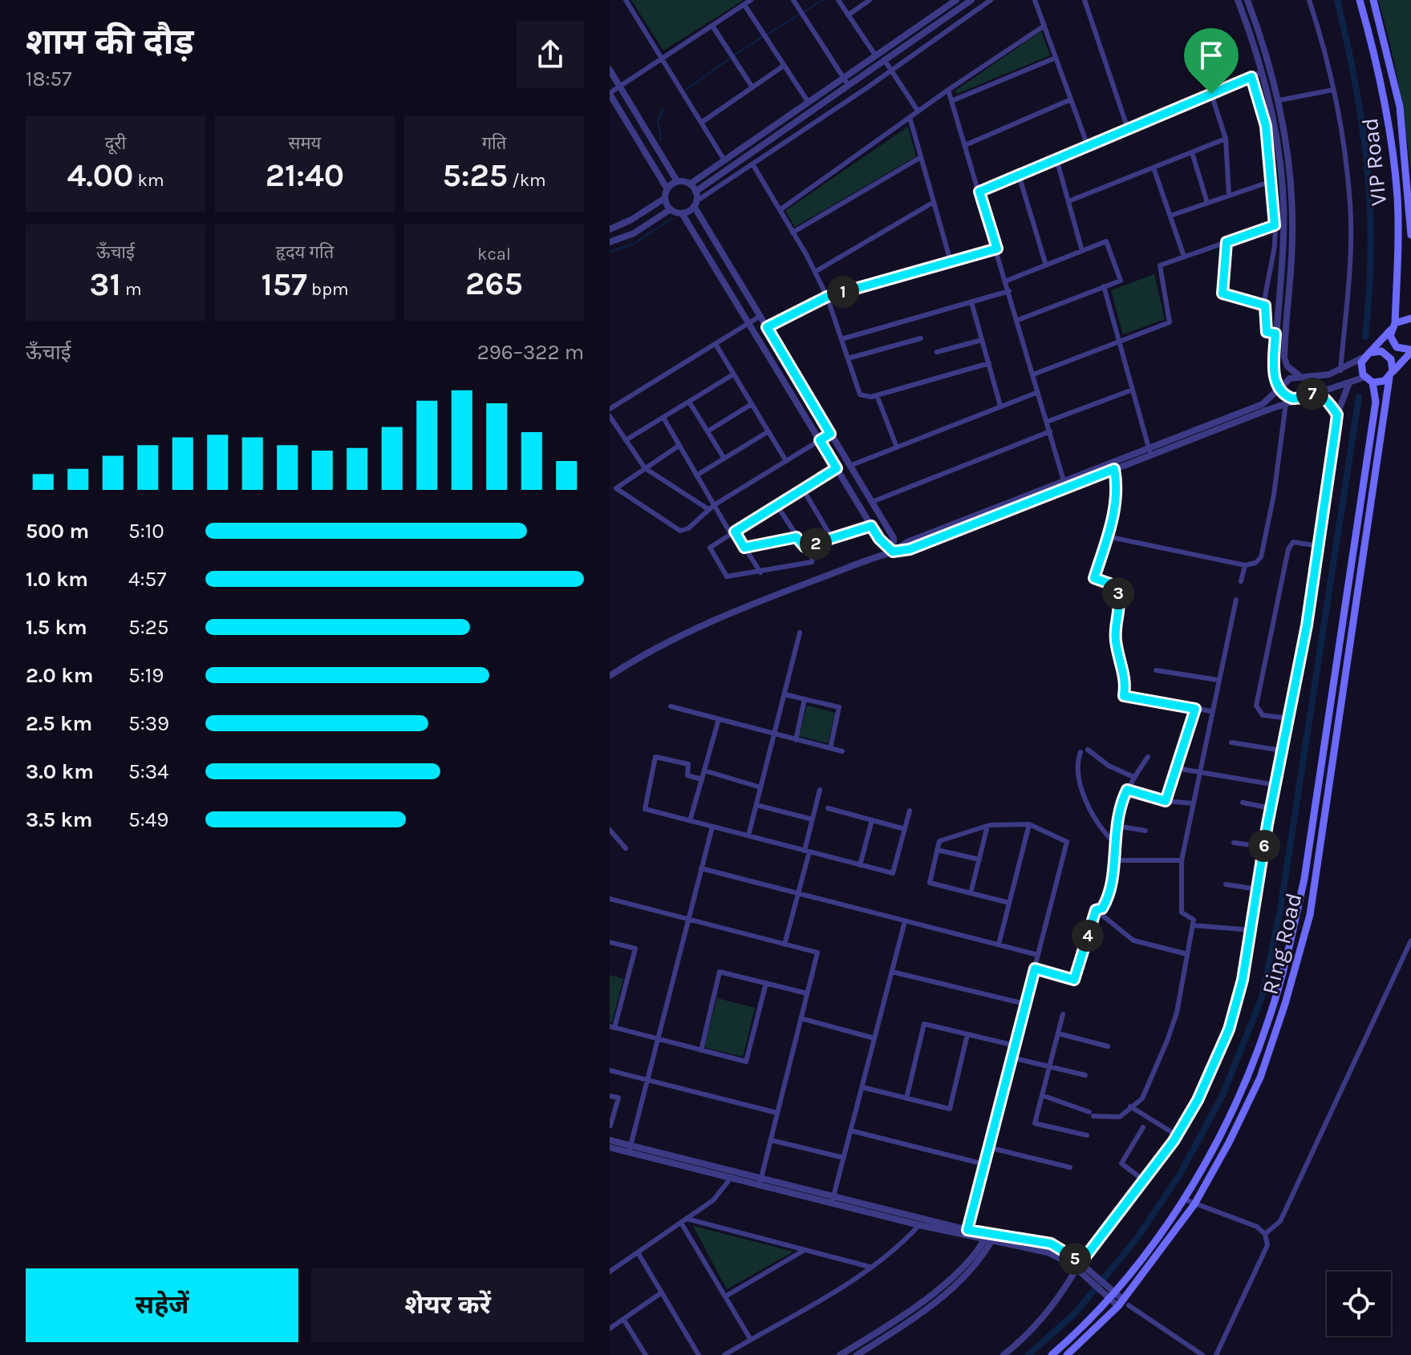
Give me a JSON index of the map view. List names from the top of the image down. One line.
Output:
{"streets":{"main road":["VIP Road","Ring Road"]},"page":{"heading":["शाम की दौड़","18:57"],"stats":[["दूरी","4.00 km"],["समय","21:40"],["गति","5:25 /km"],["ऊँचाई","31 m"],["हृदय गति","157 bpm"],["kcal","265"]],"pins":["1","7","2","3","6","4","5"],"chart":["ऊँचाई","296–322 m"],"list":[{"name":"500 m","note":"5:10"},{"name":"1.0 km","note":"4:57"},{"name":"1.5 km","note":"5:25"},{"name":"2.0 km","note":"5:19"},{"name":"2.5 km","note":"5:39"},{"name":"3.0 km","note":"5:34"},{"name":"3.5 km","note":"5:49"}],"buttons":["सहेजें","शेयर करें"]}}
